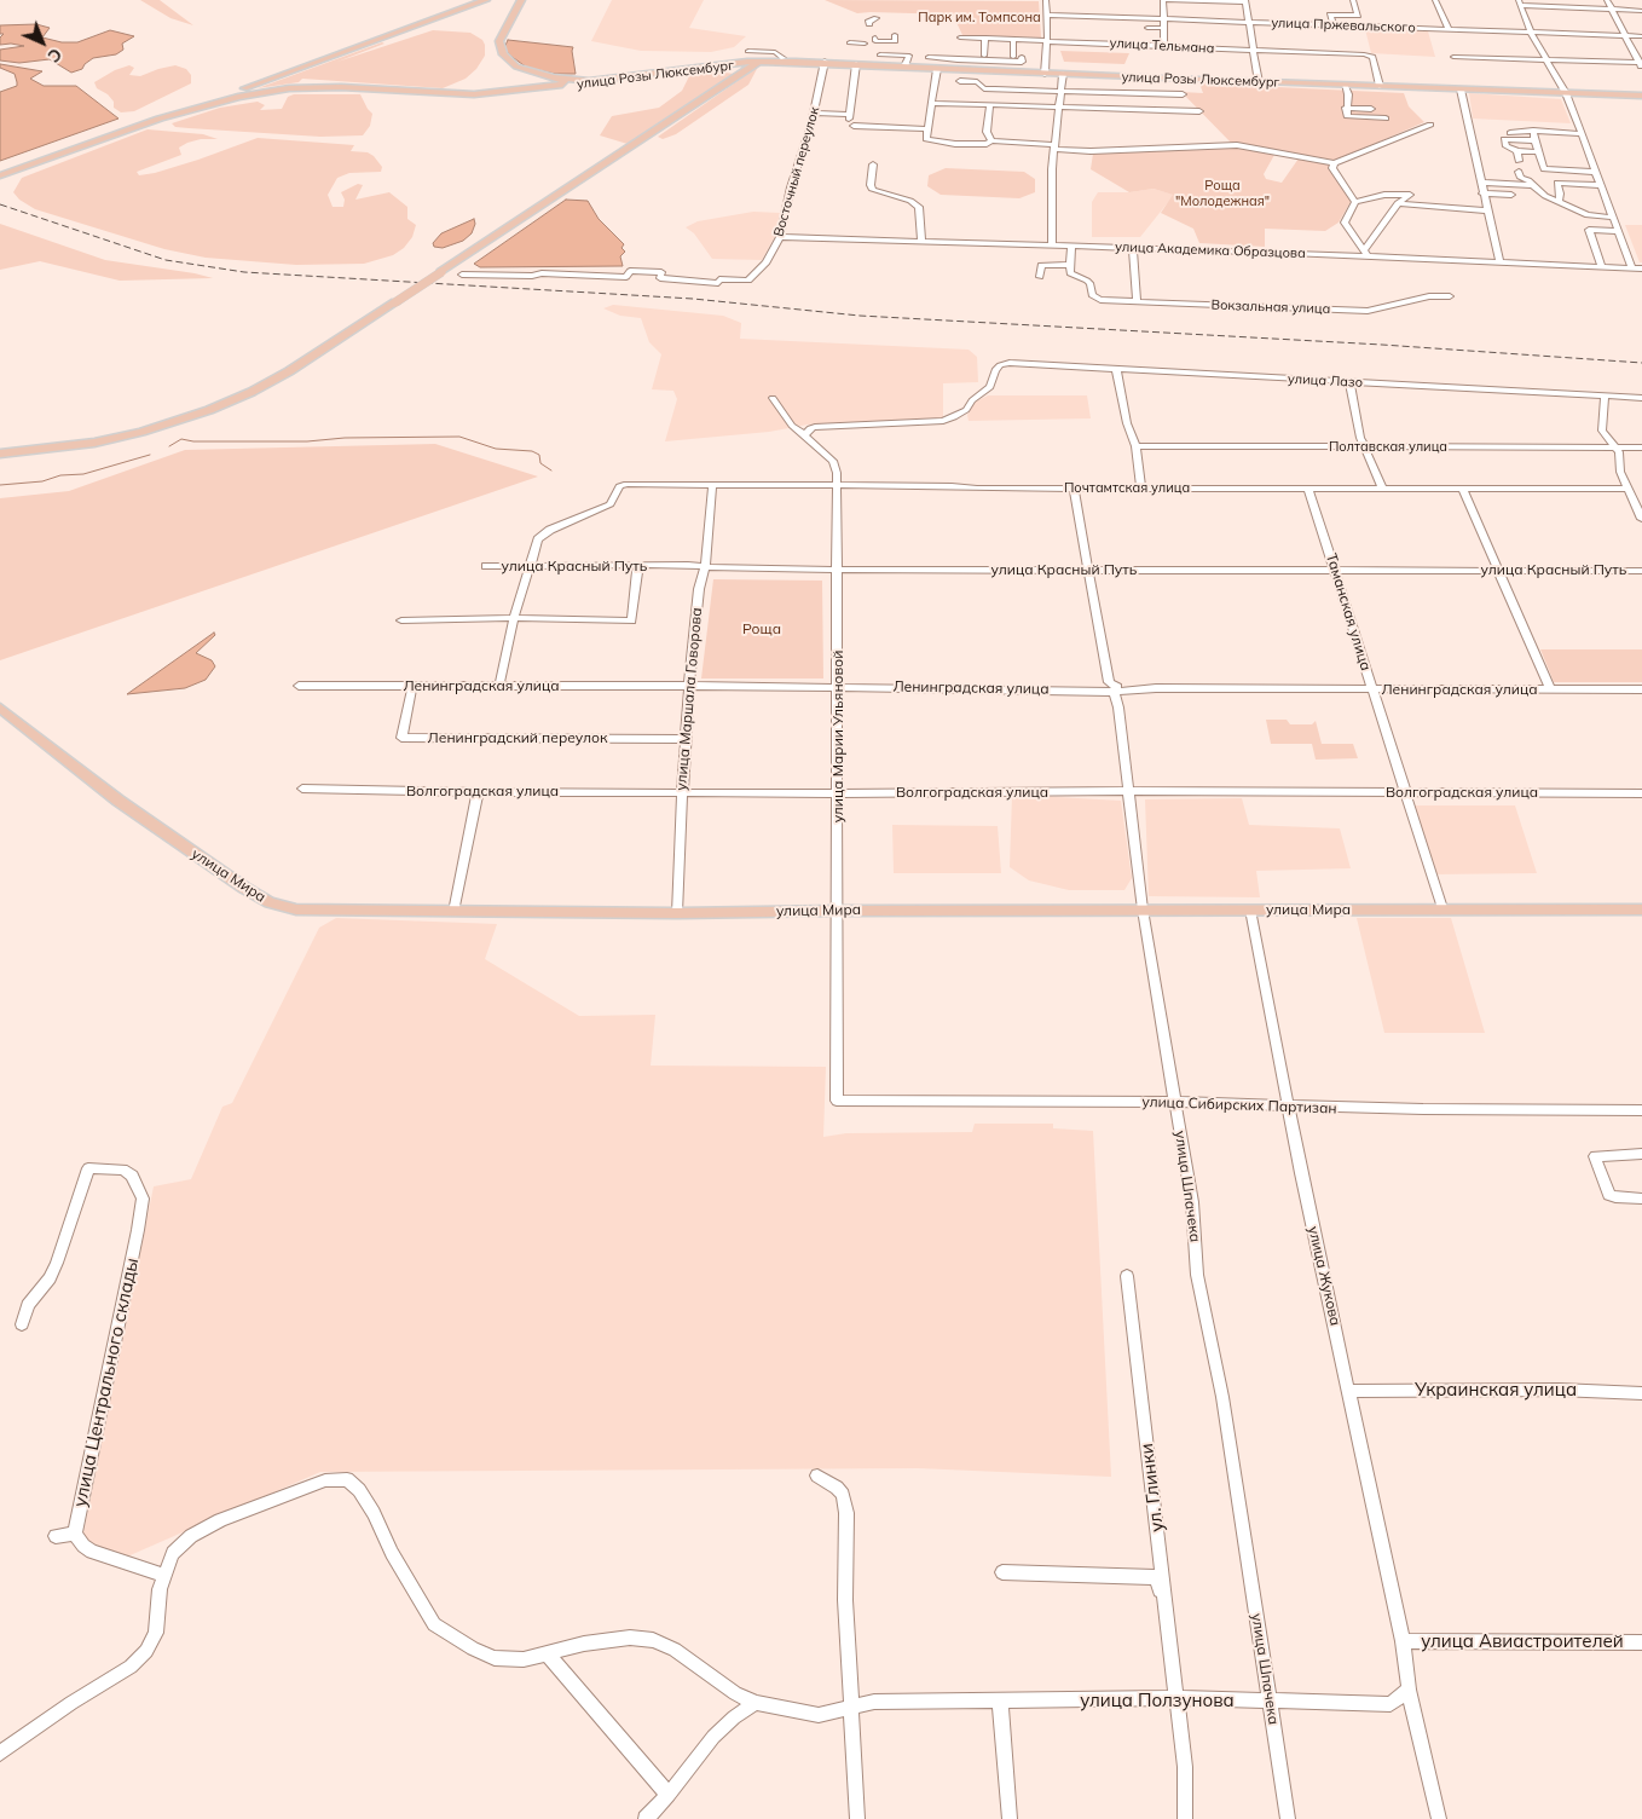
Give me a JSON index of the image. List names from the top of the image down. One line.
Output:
{"streets":{"main road":["улица Розы Люксембург","улица Мира"],"street":["улица Пржевальского","улица Тельмана","Восточный переулок","улица Академика Образцова","Вокзальная улица","улица Лазо","Полтавская улица","Почтамтская улица","улица Красный Путь","Таманская улица","Ленинградская улица","улица Маршала Говорова","улица Марии Ульяновой","Ленинградский переулок","Волгоградская улица","улица Сибирских Партизан","улица Шпачека","улица Жукова","улица Центрального склады","Украинская улица","ул. Глинки","улица Авиастроителей","улица Ползунова"]},"crossings":[["улица Тельмана","улица Розы Люксембург"],["улица Розы Люксембург","Восточный переулок"],["Восточный переулок","улица Академика Образцова"],["улица Лазо","улица Марии Ульяновой"],["Почтамтская улица","улица Красный Путь"],["Почтамтская улица","Таманская улица"],["Почтамтская улица","улица Маршала Говорова"],["Почтамтская улица","улица Марии Ульяновой"],["Почтамтская улица","улица Шпачека"],["улица Красный Путь","Таманская улица"],["улица Красный Путь","улица Маршала Говорова"],["улица Красный Путь","улица Марии Ульяновой"],["улица Красный Путь","улица Шпачека"],["Таманская улица","Ленинградская улица"],["Таманская улица","Волгоградская улица"],["Таманская улица","улица Мира"],["Ленинградская улица","улица Маршала Говорова"],["Ленинградская улица","улица Марии Ульяновой"],["Ленинградская улица","Ленинградский переулок"],["Ленинградская улица","улица Шпачека"],["улица Маршала Говорова","Ленинградский переулок"],["улица Маршала Говорова","Волгоградская улица"],["улица Маршала Говорова","улица Мира"],["улица Марии Ульяновой","Волгоградская улица"],["улица Марии Ульяновой","улица Мира"],["улица Марии Ульяновой","улица Сибирских Партизан"],["Волгоградская улица","улица Шпачека"],["улица Мира","улица Шпачека"],["улица Мира","улица Жукова"],["улица Сибирских Партизан","улица Шпачека"],["улица Сибирских Партизан","улица Жукова"],["улица Шпачека","улица Ползунова"],["улица Жукова","Украинская улица"],["улица Жукова","улица Авиастроителей"],["ул. Глинки","улица Ползунова"]],"parks":["Парк им. Томпсона","Роща \"Молодежная\"","Роща"],"north":"bottom right"}
